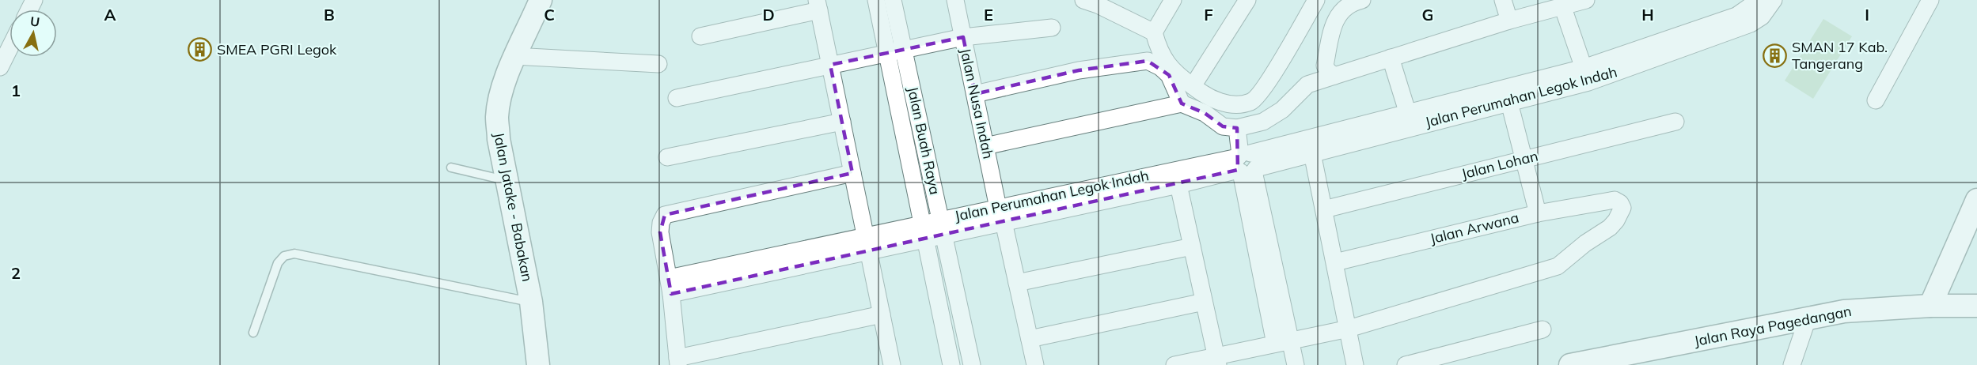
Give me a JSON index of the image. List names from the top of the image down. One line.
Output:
{"streets":{"street":["Jalan Perumahan Legok Indah","Jalan Nusa Indah","Jalan Buah Raya","Jalan Lohan","Jalan Jatake - Babakan","Jalan Arwana","Jalan Raya Pagedangan"]},"crossings":[["Jalan Perumahan Legok Indah","Jalan Nusa Indah"],["Jalan Perumahan Legok Indah","Jalan Buah Raya"]],"places":{"building":["SMEA PGRI Legok","SMAN 17 Kab. Tangerang"]},"north":"top","grid":{"columns":["A","B","C","D","E","F","G","H","I"],"rows":["1","2"]}}
